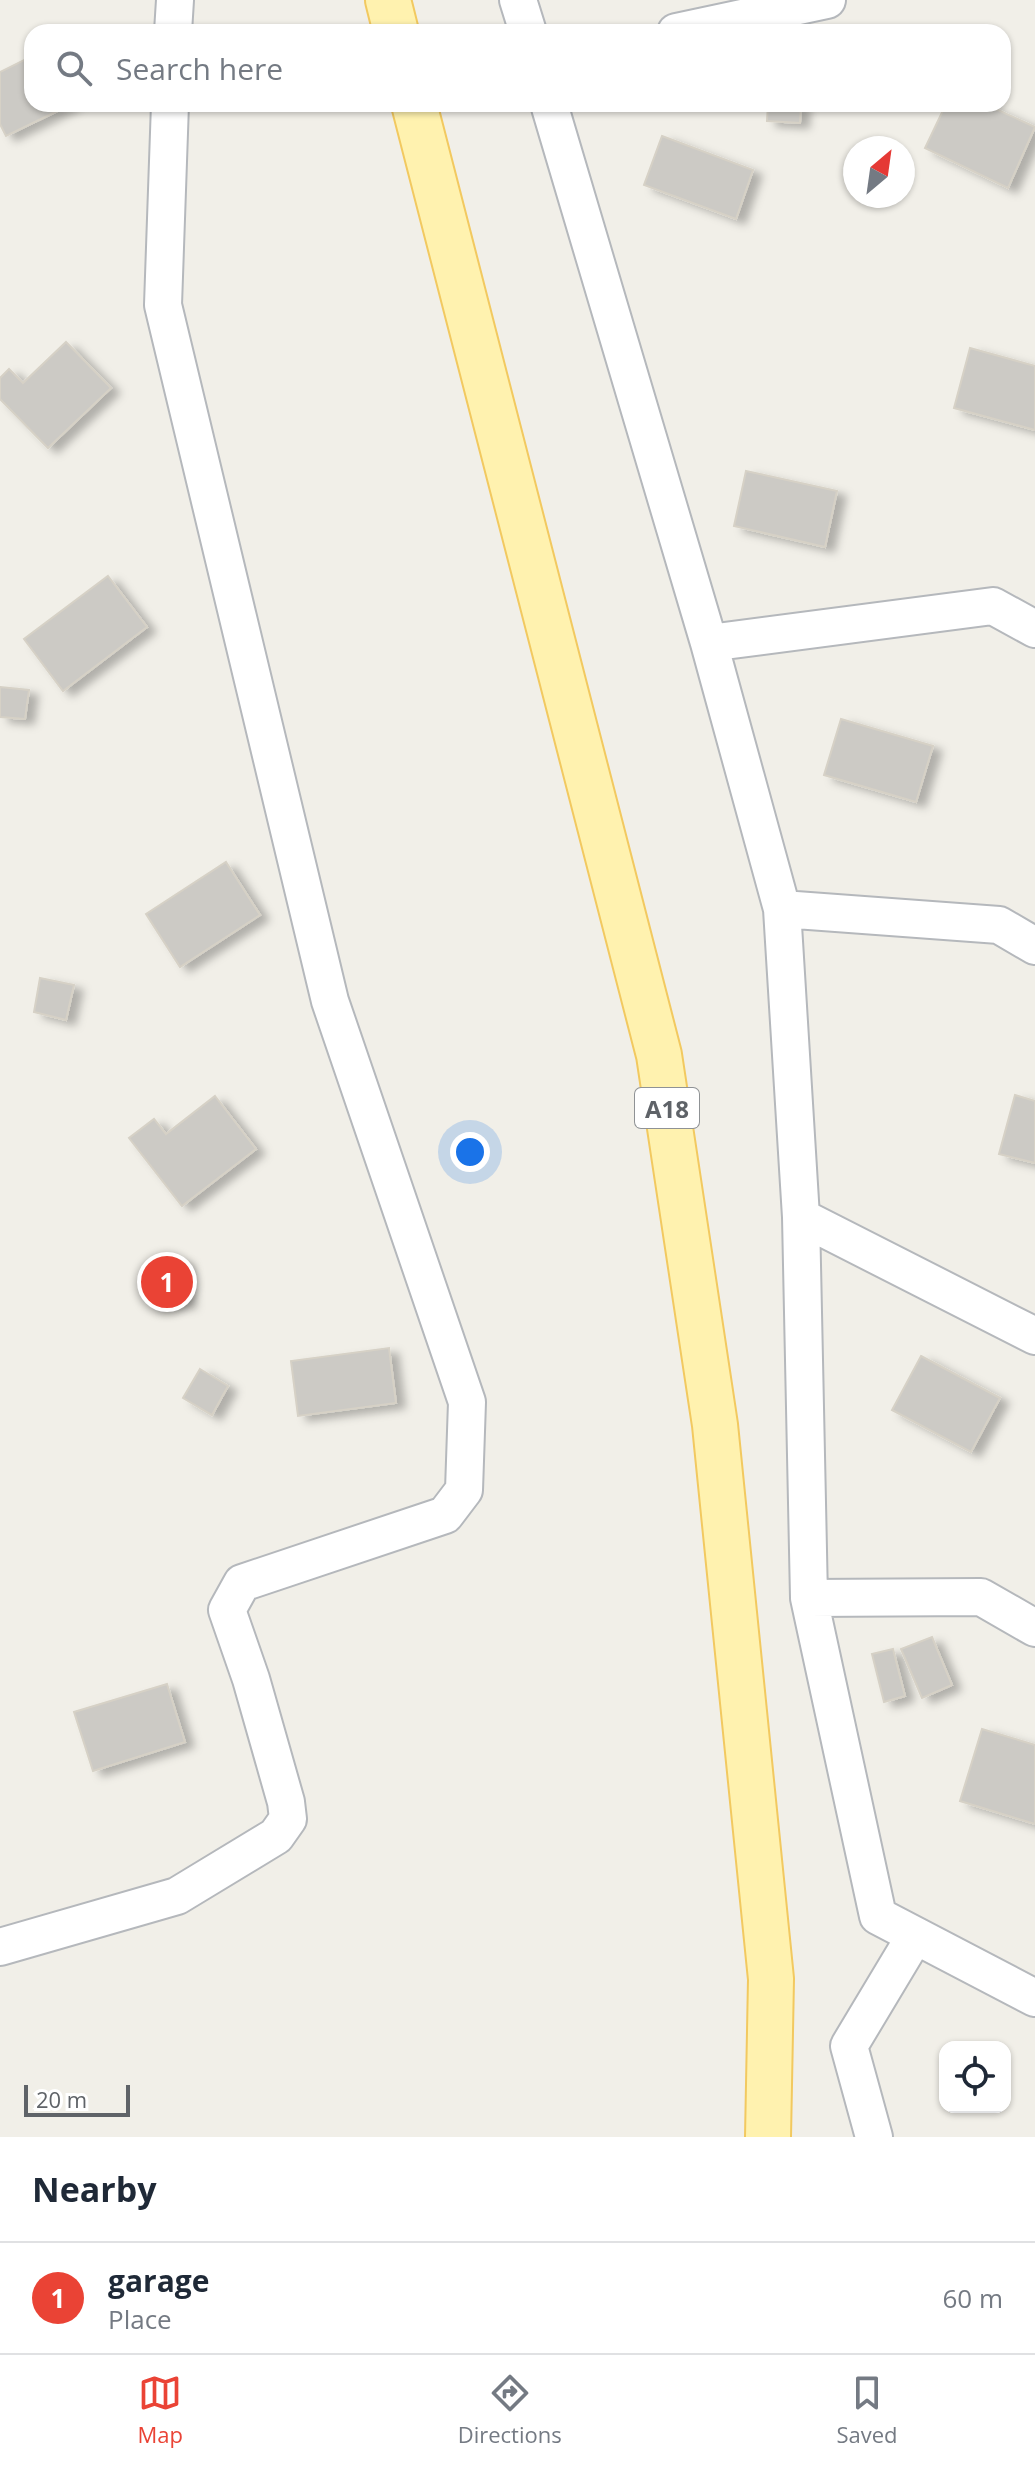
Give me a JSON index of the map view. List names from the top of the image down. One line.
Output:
{"streets":{"main road":["A18"]},"scale_bar":"20 m","north":"top right","page":{"search":"Search here","pins":"1","scale":"20 m","heading":"Nearby","list":[{"mark":"1","name":"garage","note":"Place","value":"60 m"}],"nav":["Map","Directions","Saved"]}}
